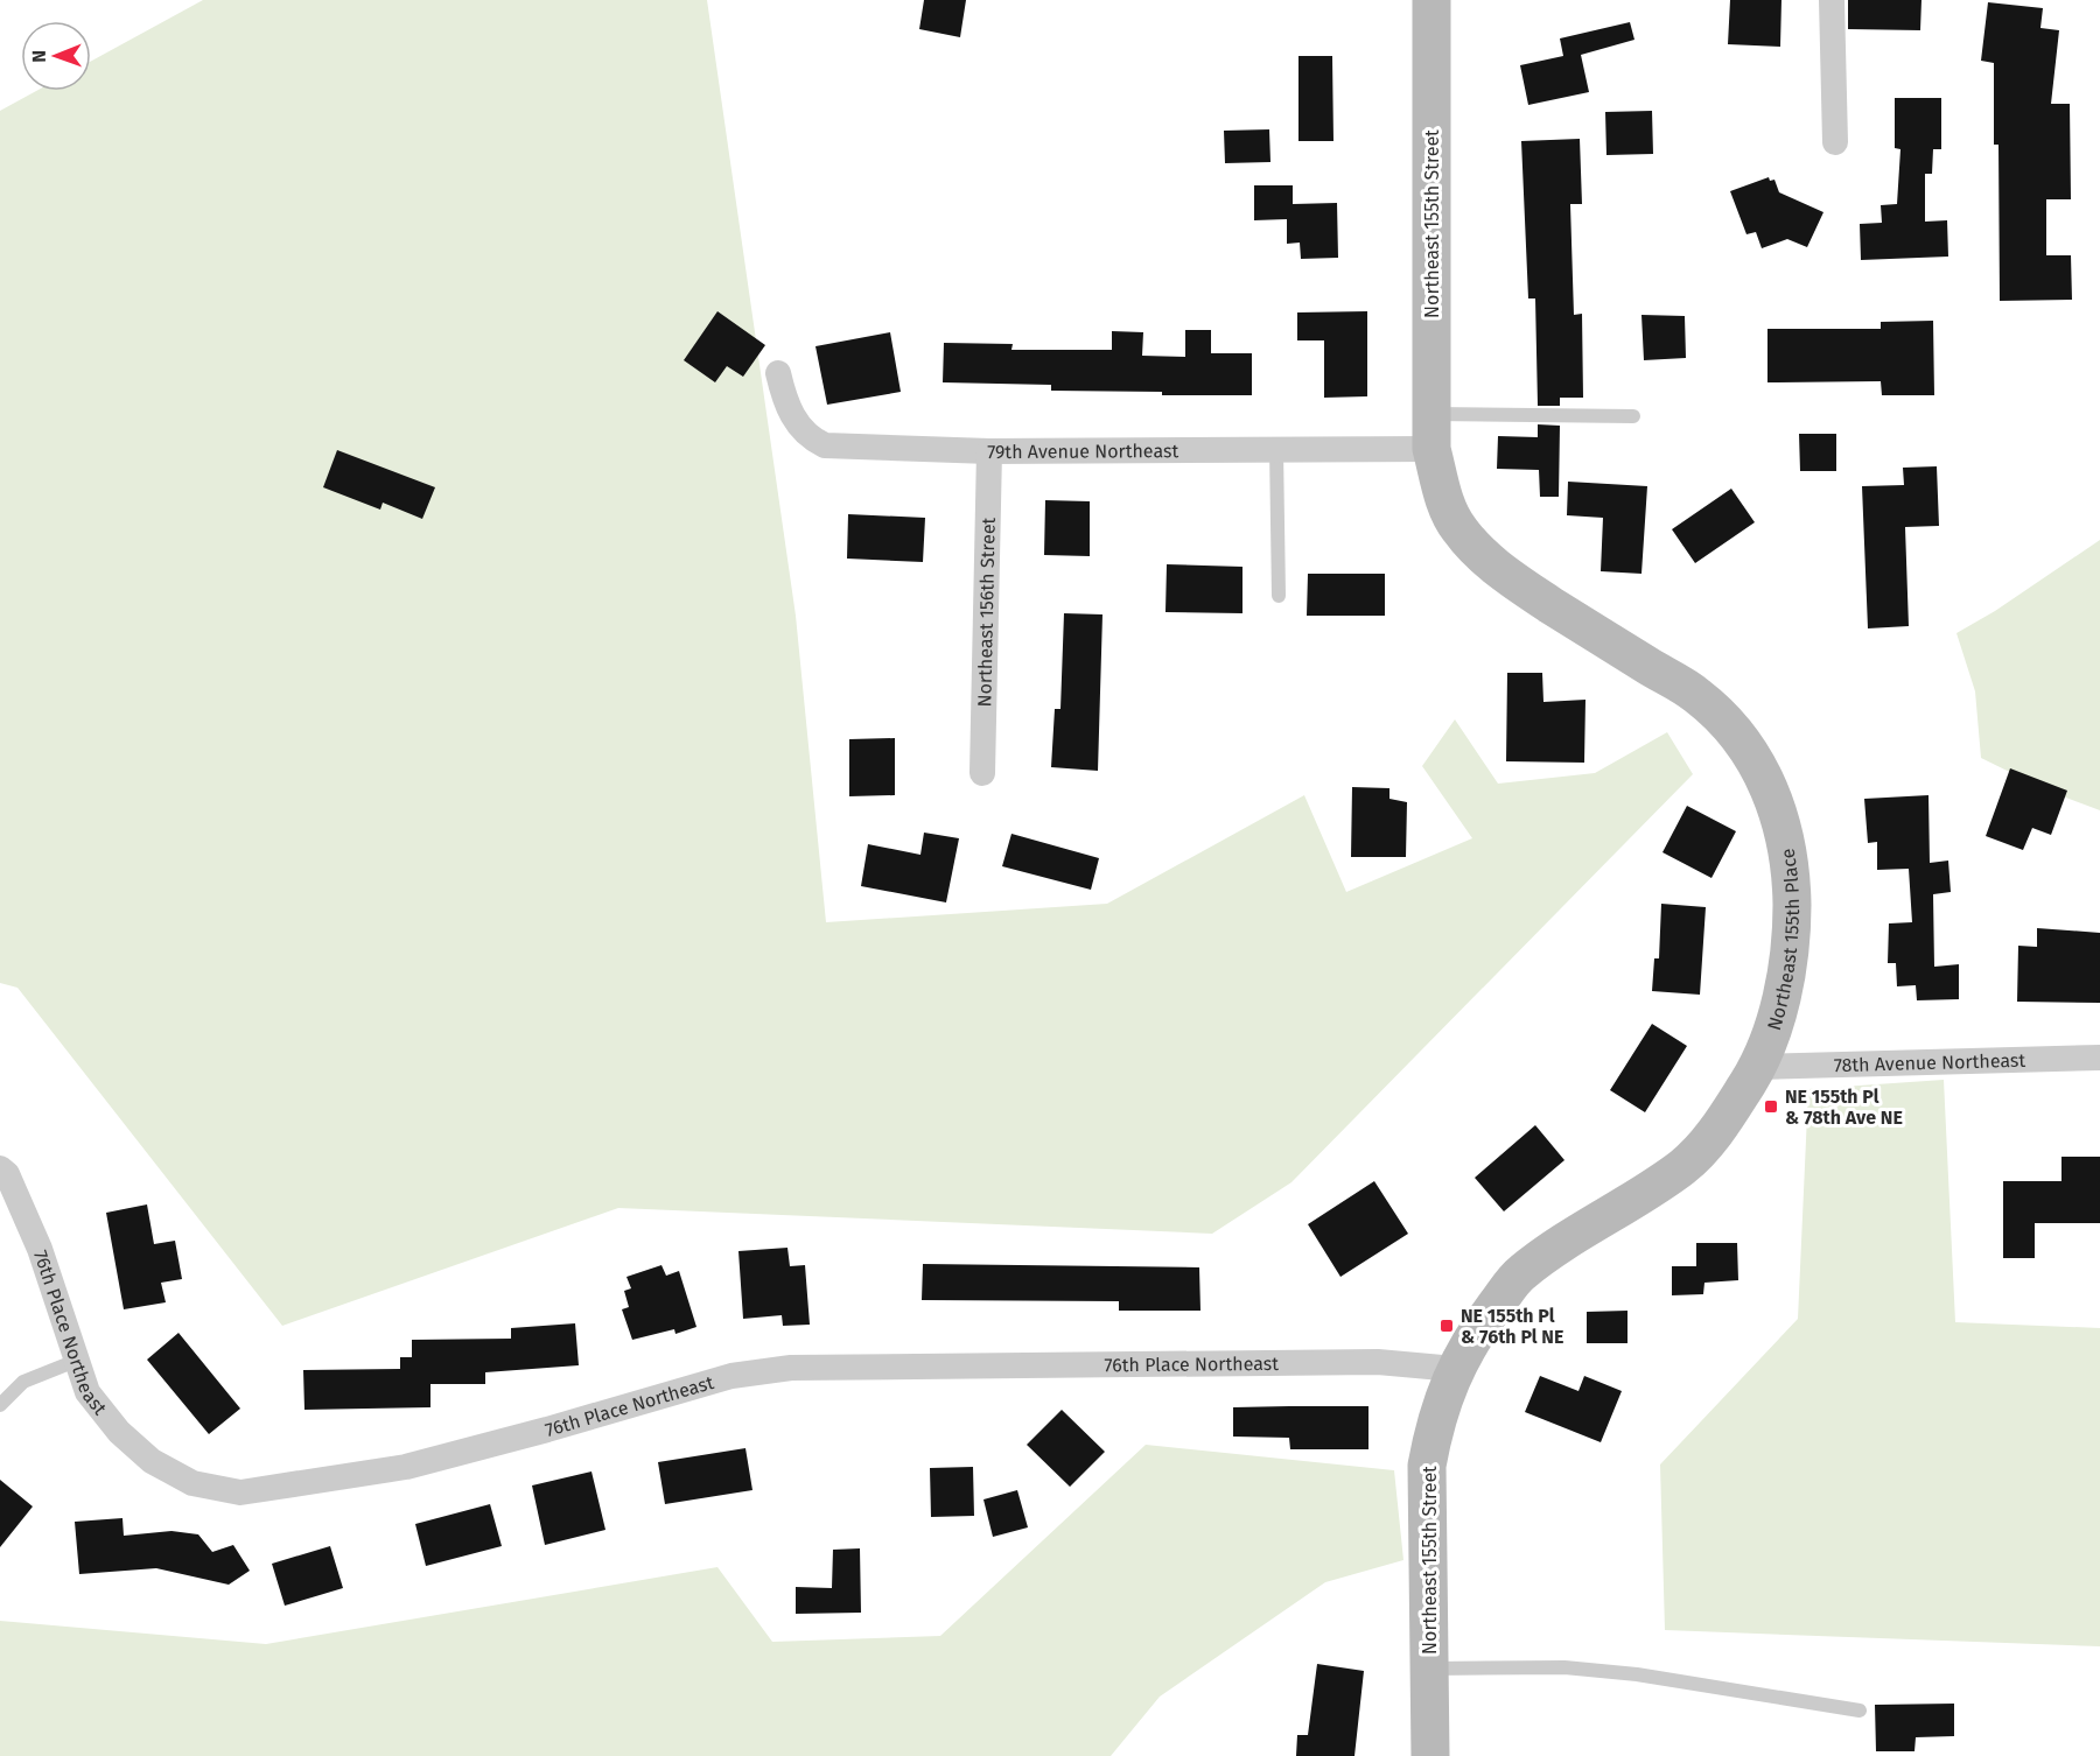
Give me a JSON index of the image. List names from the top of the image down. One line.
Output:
{"streets":{"street":["Northeast 155th Street","79th Avenue Northeast","Northeast 156th Street","Northeast 155th Place","78th Avenue Northeast","76th Place Northeast"]},"crossings":[["Northeast 155th Street","79th Avenue Northeast"],["Northeast 155th Street","Northeast 155th Place"],["Northeast 155th Street","76th Place Northeast"],["79th Avenue Northeast","Northeast 156th Street"],["79th Avenue Northeast","Northeast 155th Place"],["Northeast 155th Place","78th Avenue Northeast"],["Northeast 155th Place","76th Place Northeast"]],"places":{"transit":["NE 155th Pl & 78th Ave NE","NE 155th Pl & 76th Pl NE"]},"north":"left"}
